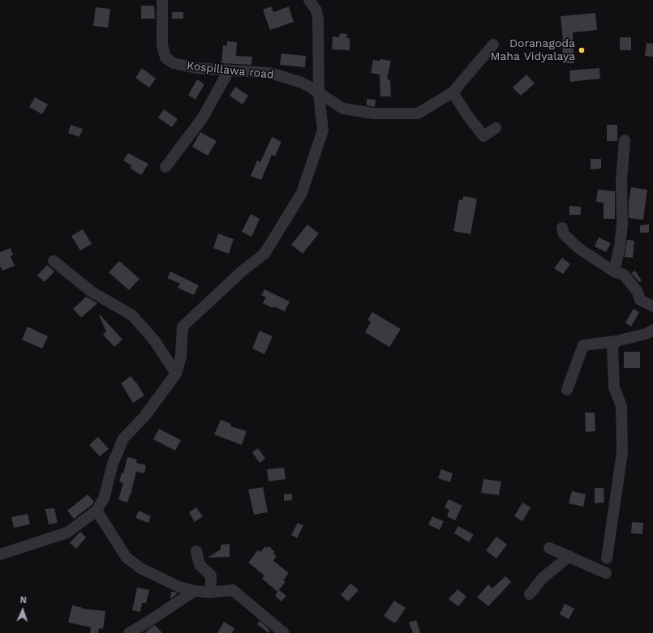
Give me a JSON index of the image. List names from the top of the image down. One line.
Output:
{"streets":{"street":["Kospillawa road"]},"places":["Doranagoda Maha Vidyalaya"],"north":"top"}
